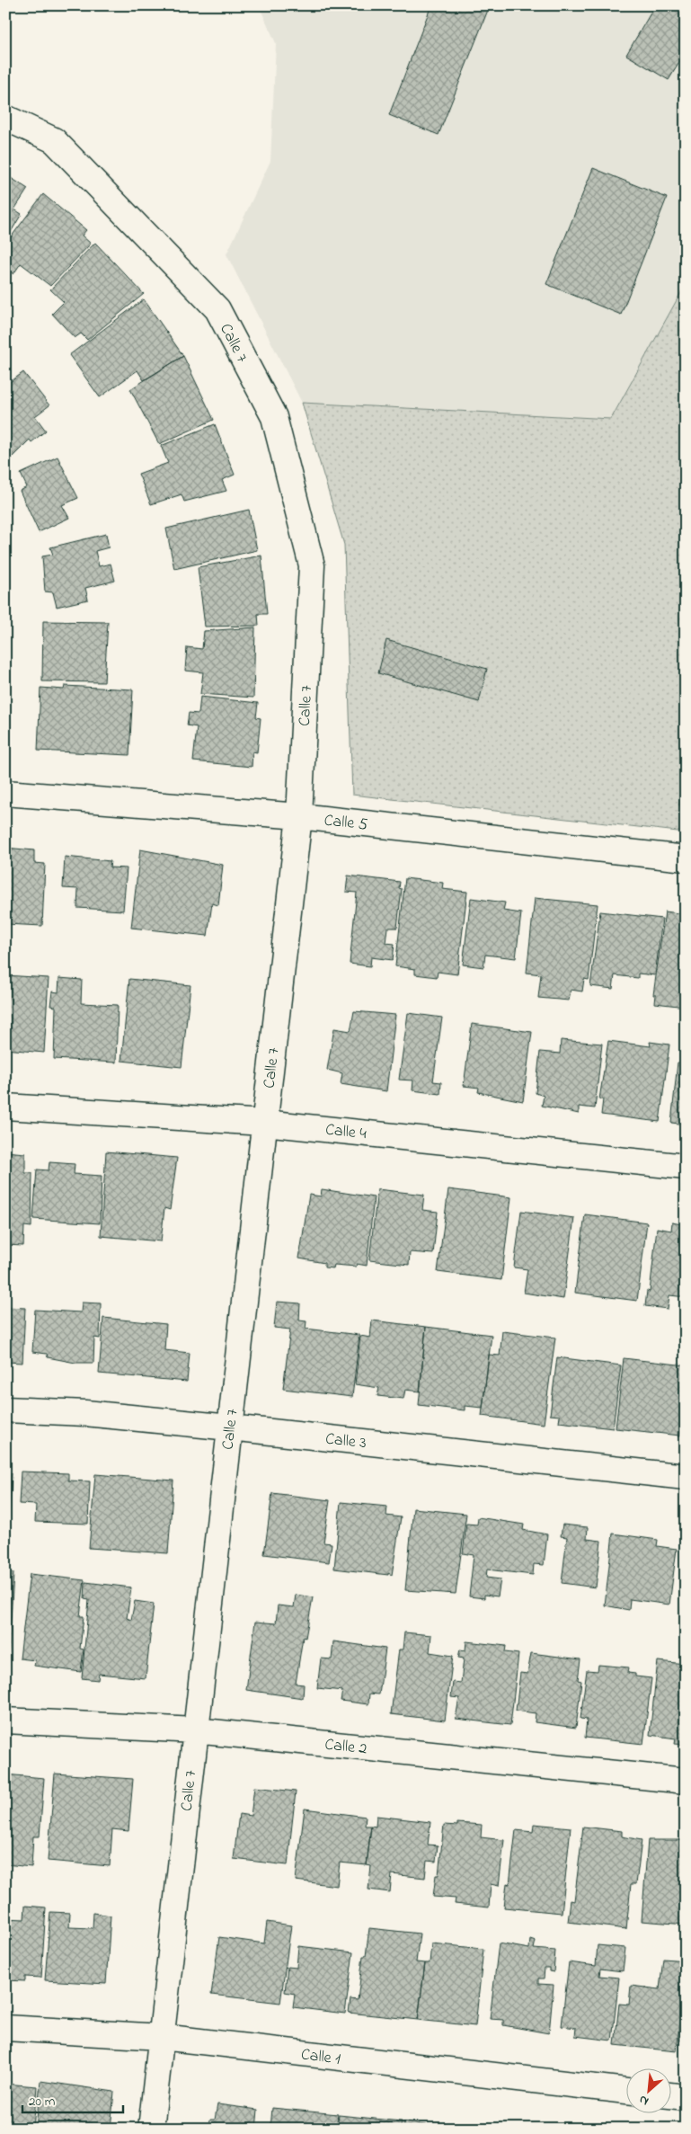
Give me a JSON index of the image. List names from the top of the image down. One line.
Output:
{"streets":{"street":["Calle 7","Calle 5","Calle 4","Calle 3","Calle 2","Calle 1"]},"crossings":[["Calle 7","Calle 5"],["Calle 7","Calle 4"],["Calle 7","Calle 3"],["Calle 7","Calle 2"],["Calle 7","Calle 1"]],"scale_bar":"20 m","north":"bottom left"}
